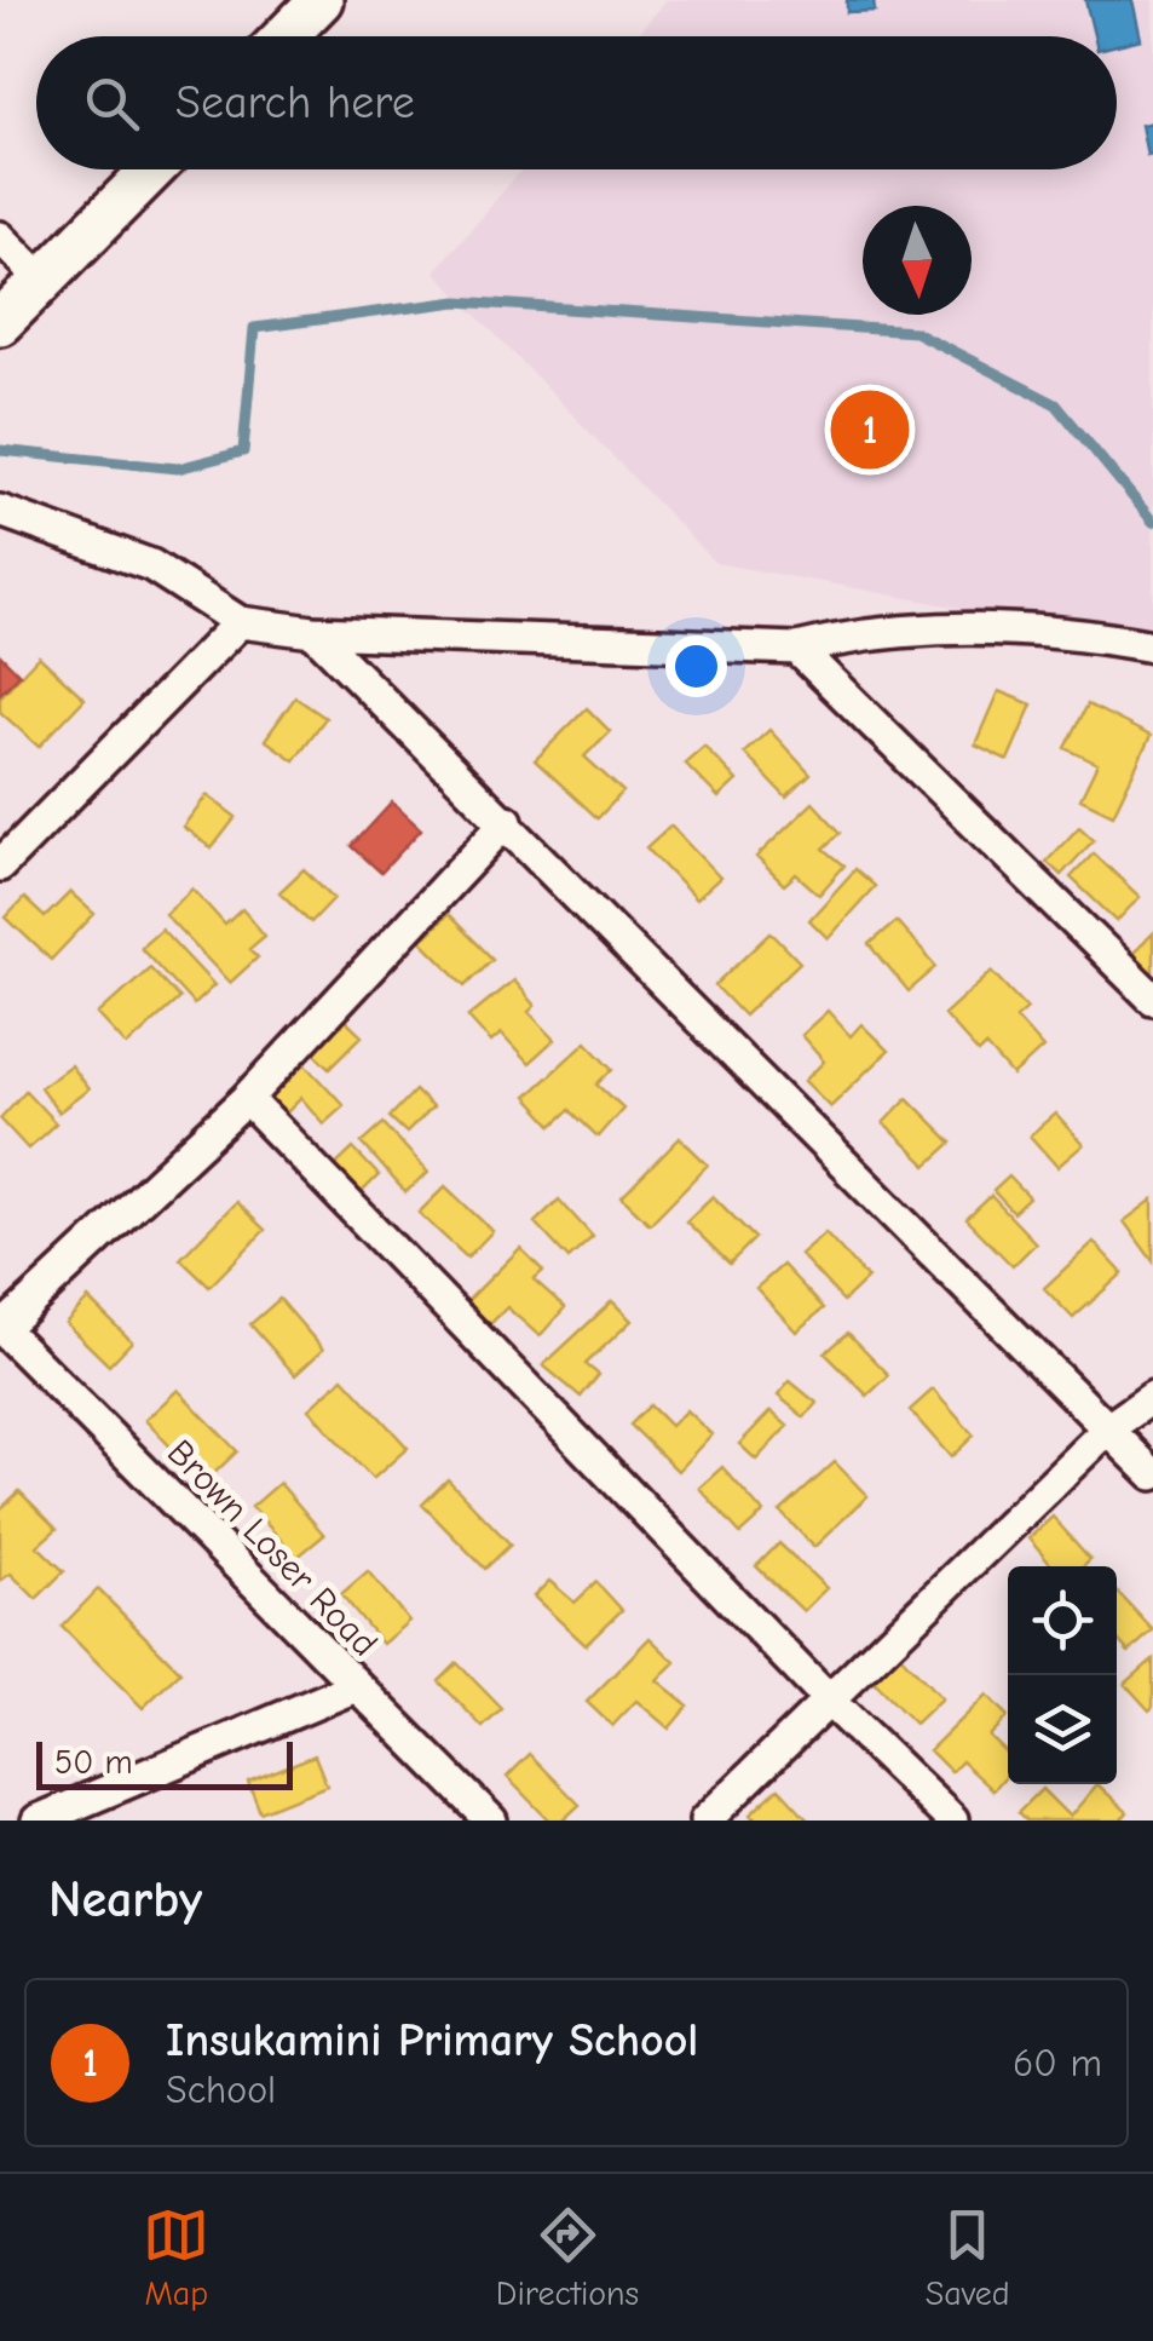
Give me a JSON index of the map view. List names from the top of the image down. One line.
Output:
{"streets":{"street":["Brown Loser Road"]},"scale_bar":"50 m","north":"bottom","page":{"search":"Search here","pins":"1","scale":"50 m","heading":"Nearby","list":[{"mark":"1","name":"Insukamini Primary School","note":"School","value":"60 m"}],"nav":["Map","Directions","Saved"]}}
